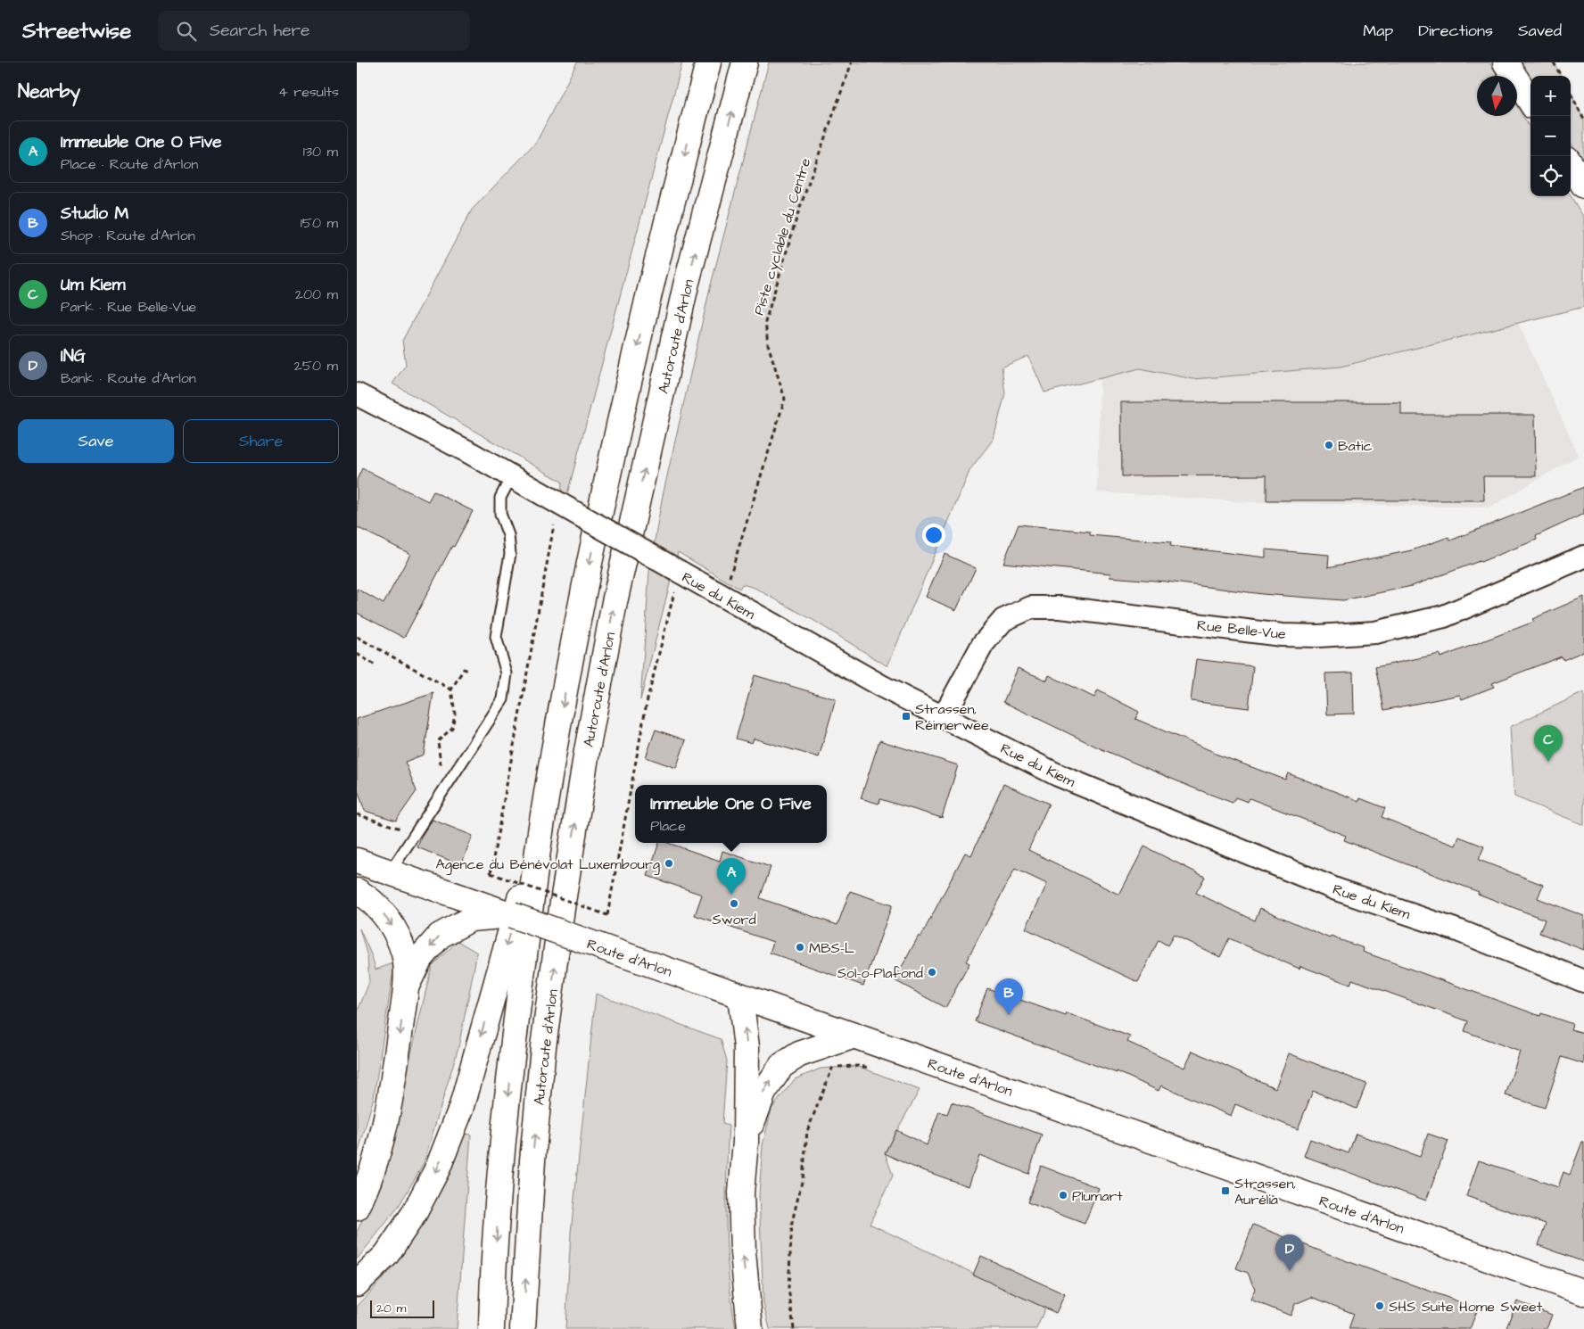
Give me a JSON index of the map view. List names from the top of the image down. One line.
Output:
{"streets":{"main road":["Autoroute d'Arlon","Route d'Arlon"],"street":["Rue du Kiem","Rue Belle-Vue"],"path":["Piste cyclable du Centre"]},"crossings":[["Piste cyclable du Centre","Rue du Kiem"],["Rue du Kiem","Rue Belle-Vue"]],"places":{"other":["Batic","Agence du Bénévolat Luxembourg","Sword","MBS-L","Sol-o-Plafond","Plumart","SHS Suite Home Sweet"],"transit":["Strassen, Réimerwee","Strassen, Aurélia"]},"scale_bar":"20 m","north":"bottom","page":{"header":"Streetwise","search":"Search here","nav":["Map","Directions","Saved"],"heading":["Nearby","4 results"],"map_buttons":["+","−"],"list":[{"mark":"A","name":"Immeuble One O Five","note":"Place · Route d'Arlon","value":"130 m"},{"mark":"B","name":"Studio M","note":"Shop · Route d'Arlon","value":"150 m"},{"mark":"C","name":"Um Kiem","note":"Park · Rue Belle-Vue","value":"200 m"},{"mark":"D","name":"ING","note":"Bank · Route d'Arlon","value":"250 m"}],"buttons":["Save","Share"],"pins":["C","A","B","D"],"popup":["Immeuble One O Five","Place"],"scale":"20 m"}}
